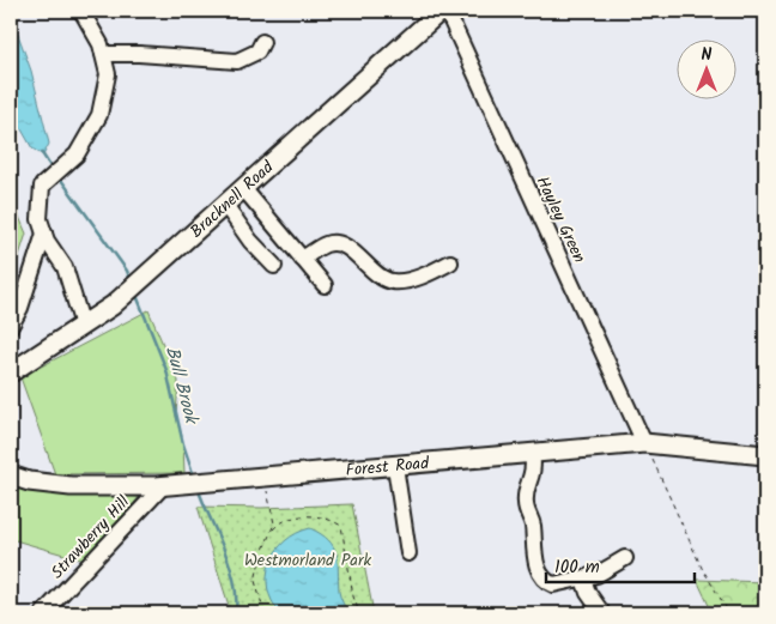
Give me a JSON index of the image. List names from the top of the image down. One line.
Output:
{"streets":{"main road":["Bracknell Road","Forest Road"],"street":["Hayley Green","Strawberry Hill"]},"crossings":[["Hayley Green","Forest Road"],["Forest Road","Strawberry Hill"]],"water":["Bull Brook"],"parks":["Westmorland Park"],"scale_bar":"100 m","north":"top"}
